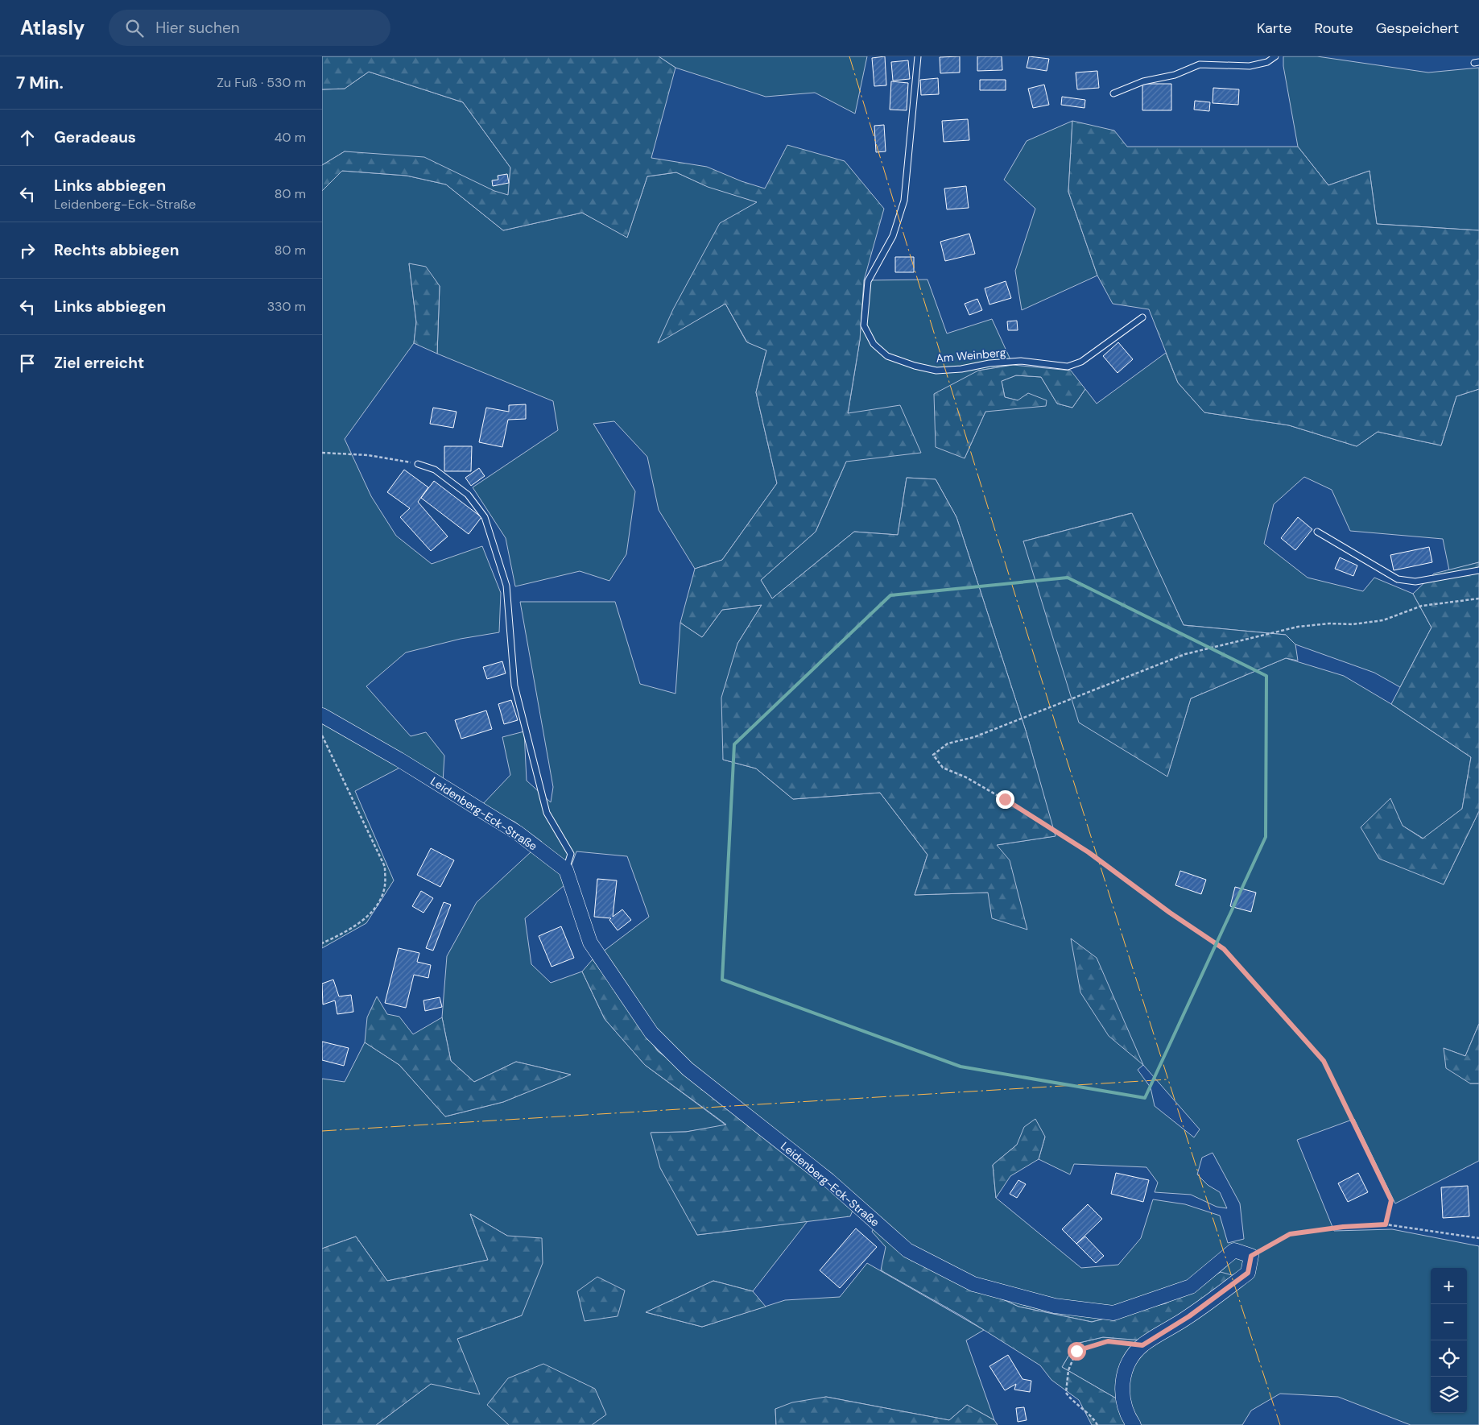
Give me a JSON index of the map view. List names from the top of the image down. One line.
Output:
{"streets":{"street":["Leidenberg-Eck-Straße"],"lane":["Am Weinberg"]},"page":{"header":"Atlasly","search":"Hier suchen","nav":["Karte","Route","Gespeichert"],"heading":["7 Min.","Zu Fuß · 530 m"],"list":[["Geradeaus","40 m"],["Links abbiegen","Leidenberg-Eck-Straße","80 m"],["Rechts abbiegen","80 m"],["Links abbiegen","330 m"],"Ziel erreicht"],"map_buttons":["+","−"]}}
